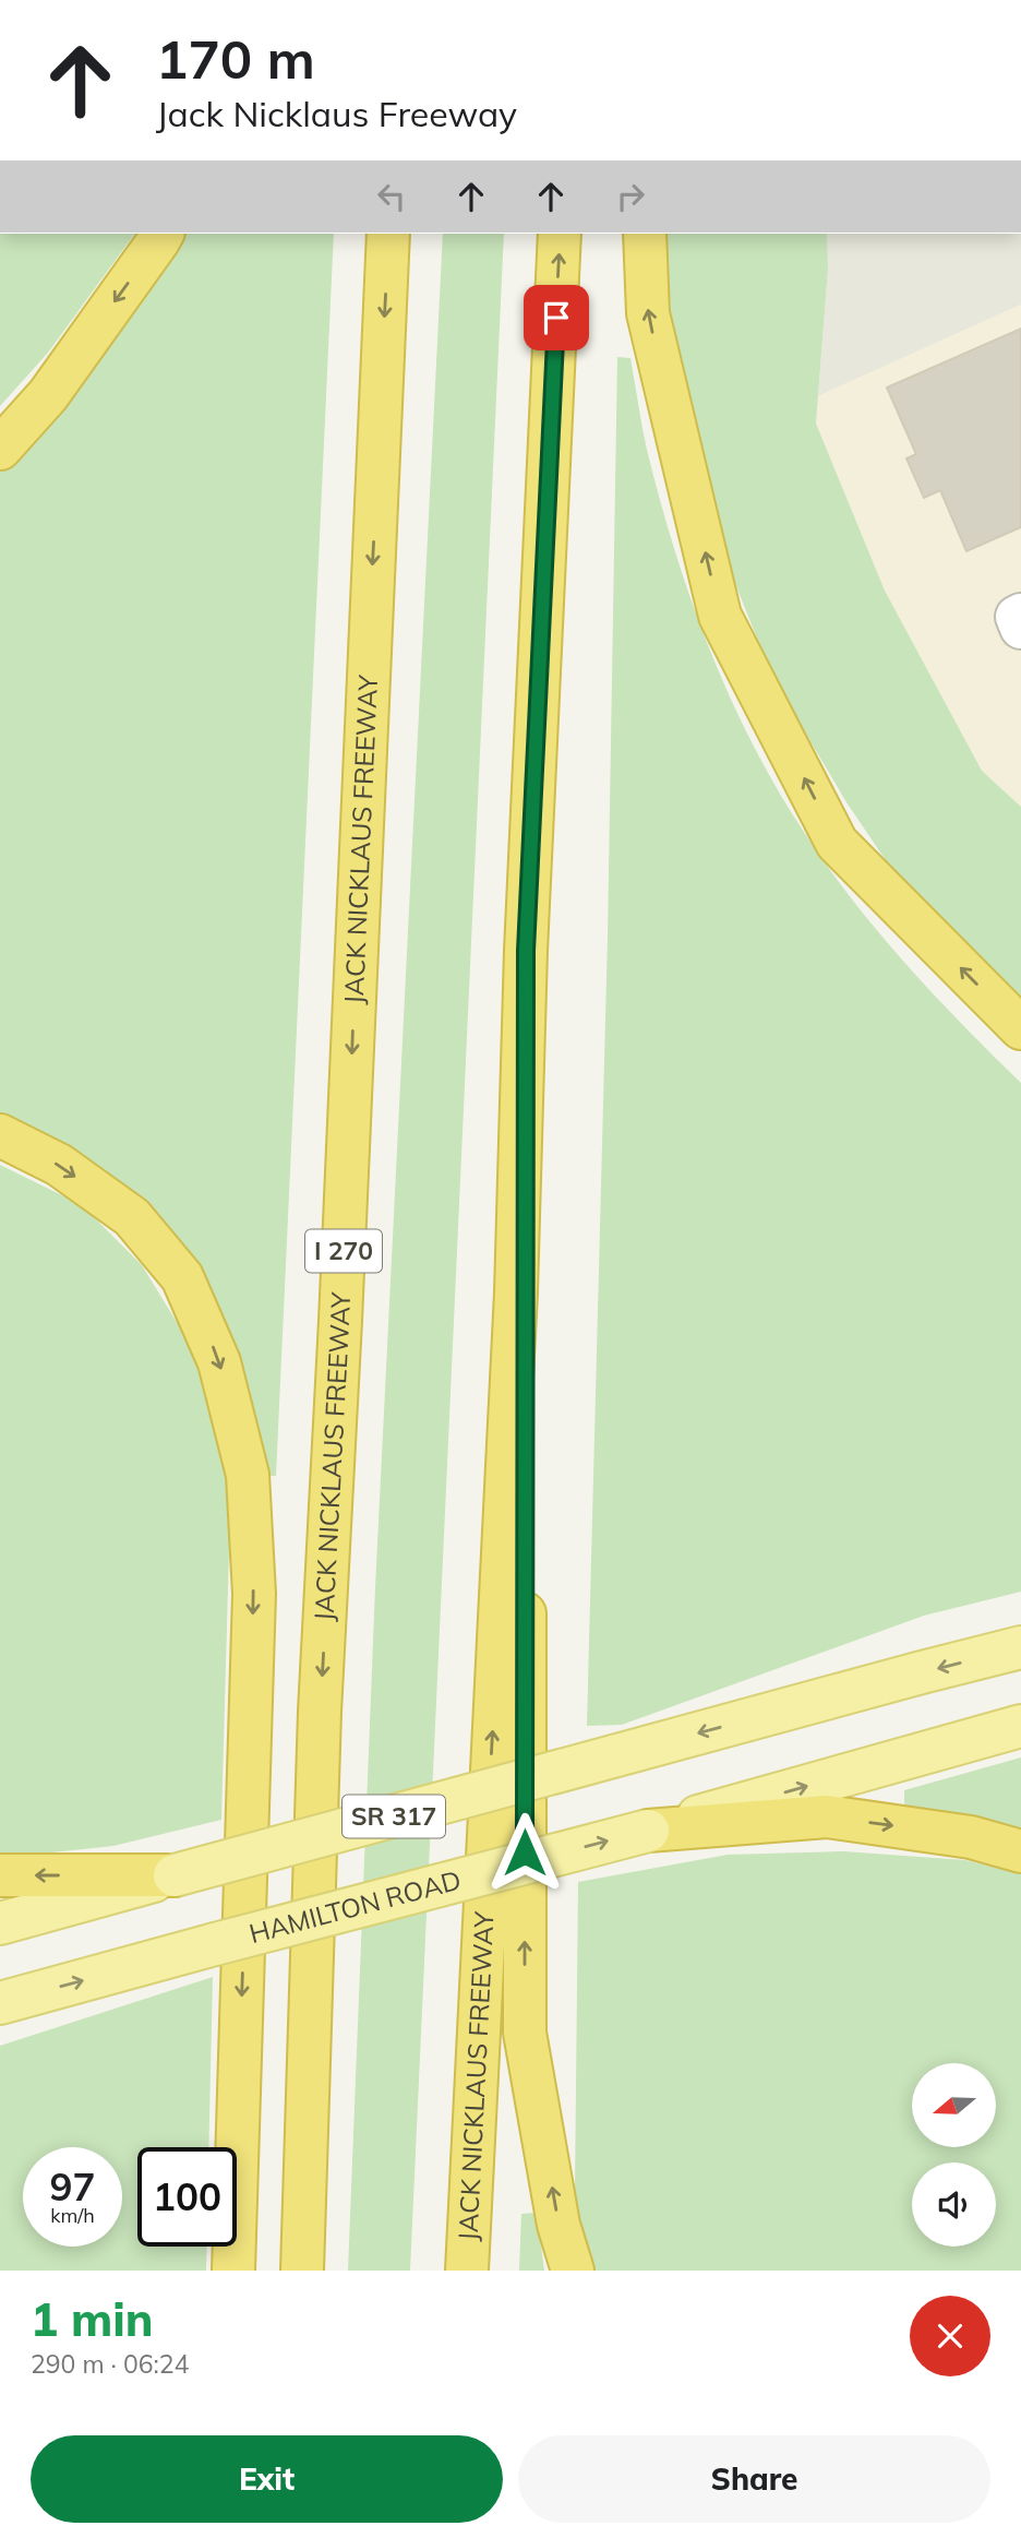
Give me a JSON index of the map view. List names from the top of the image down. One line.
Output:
{"streets":{"highway":["JACK NICKLAUS FREEWAY","I 270"],"main road":["SR 317","HAMILTON ROAD"]},"north":"left","page":{"turn":["170 m","Jack Nicklaus Freeway"],"speed":"97 km/h","limit":"100","heading":["1 min","290 m · 06:24"],"buttons":["Exit","Share"]}}
